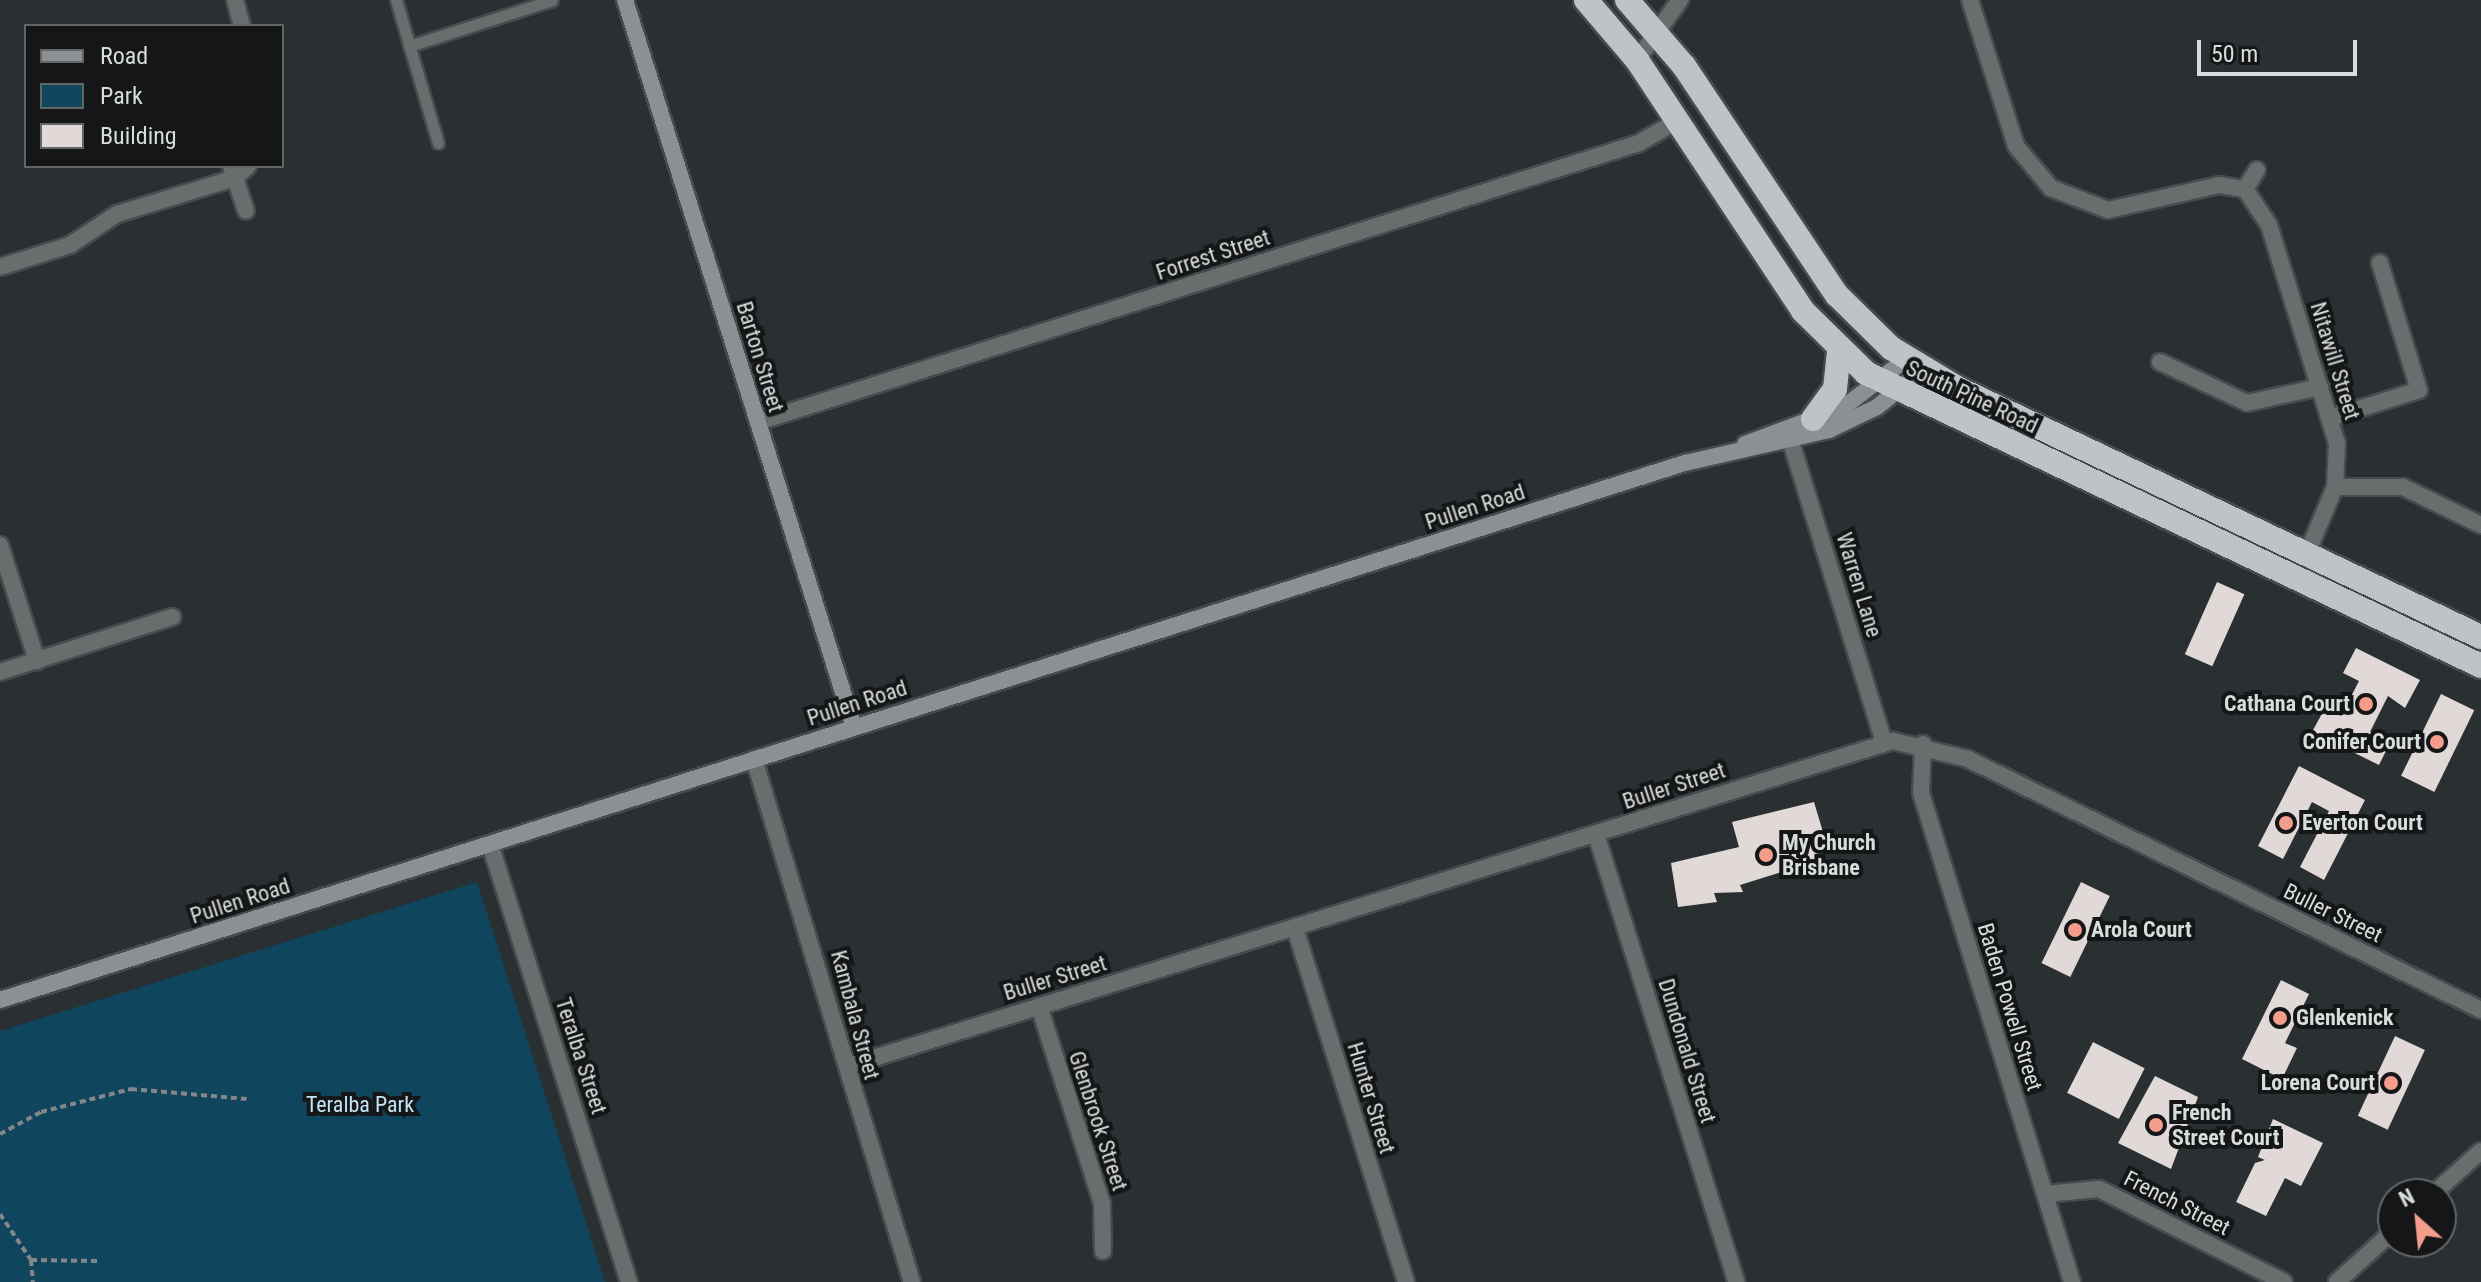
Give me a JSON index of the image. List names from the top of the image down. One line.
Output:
{"streets":{"highway":["South Pine Road"],"street":["Forrest Street","Barton Street","Nitawill Street","Pullen Road","Warren Lane","Buller Street","Baden Powell Street","Kambala Street","Dundonald Street","Teralba Street","Hunter Street","Glenbrook Street","French Street"]},"crossings":[["Forrest Street","Barton Street"],["Forrest Street","South Pine Road"],["Barton Street","Pullen Road"],["Nitawill Street","South Pine Road"],["South Pine Road","Pullen Road"],["Pullen Road","Warren Lane"],["Pullen Road","Kambala Street"],["Pullen Road","Teralba Street"],["Warren Lane","Buller Street"],["Buller Street","Baden Powell Street"],["Buller Street","Kambala Street"],["Buller Street","Dundonald Street"],["Buller Street","Hunter Street"],["Buller Street","Glenbrook Street"],["Baden Powell Street","French Street"]],"parks":["Teralba Park"],"places":["Cathana Court","Conifer Court","Everton Court","My Church Brisbane","Arola Court","Glenkenick","Lorena Court","French Street Court"],"legend":["Road","Park","Building"],"scale_bar":"50 m","north":"top left"}
